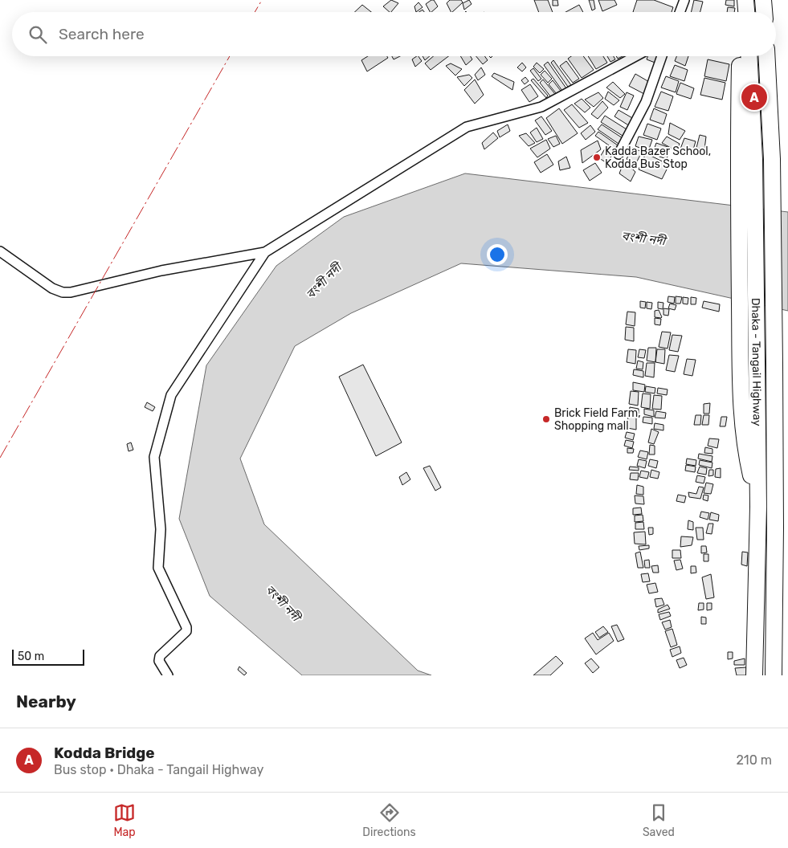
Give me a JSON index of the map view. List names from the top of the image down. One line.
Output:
{"streets":{"highway":["Dhaka - Tangail Highway"]},"water":["বংশী নদী"],"places":["Kadda Bazer School, Kodda Bus Stop","Brick Field Farm, Shopping mall"],"scale_bar":"50 m","page":{"search":"Search here","pins":"A","scale":"50 m","heading":"Nearby","list":[{"mark":"A","name":"Kodda Bridge","note":"Bus stop · Dhaka - Tangail Highway","value":"210 m"}],"nav":["Map","Directions","Saved"]}}
